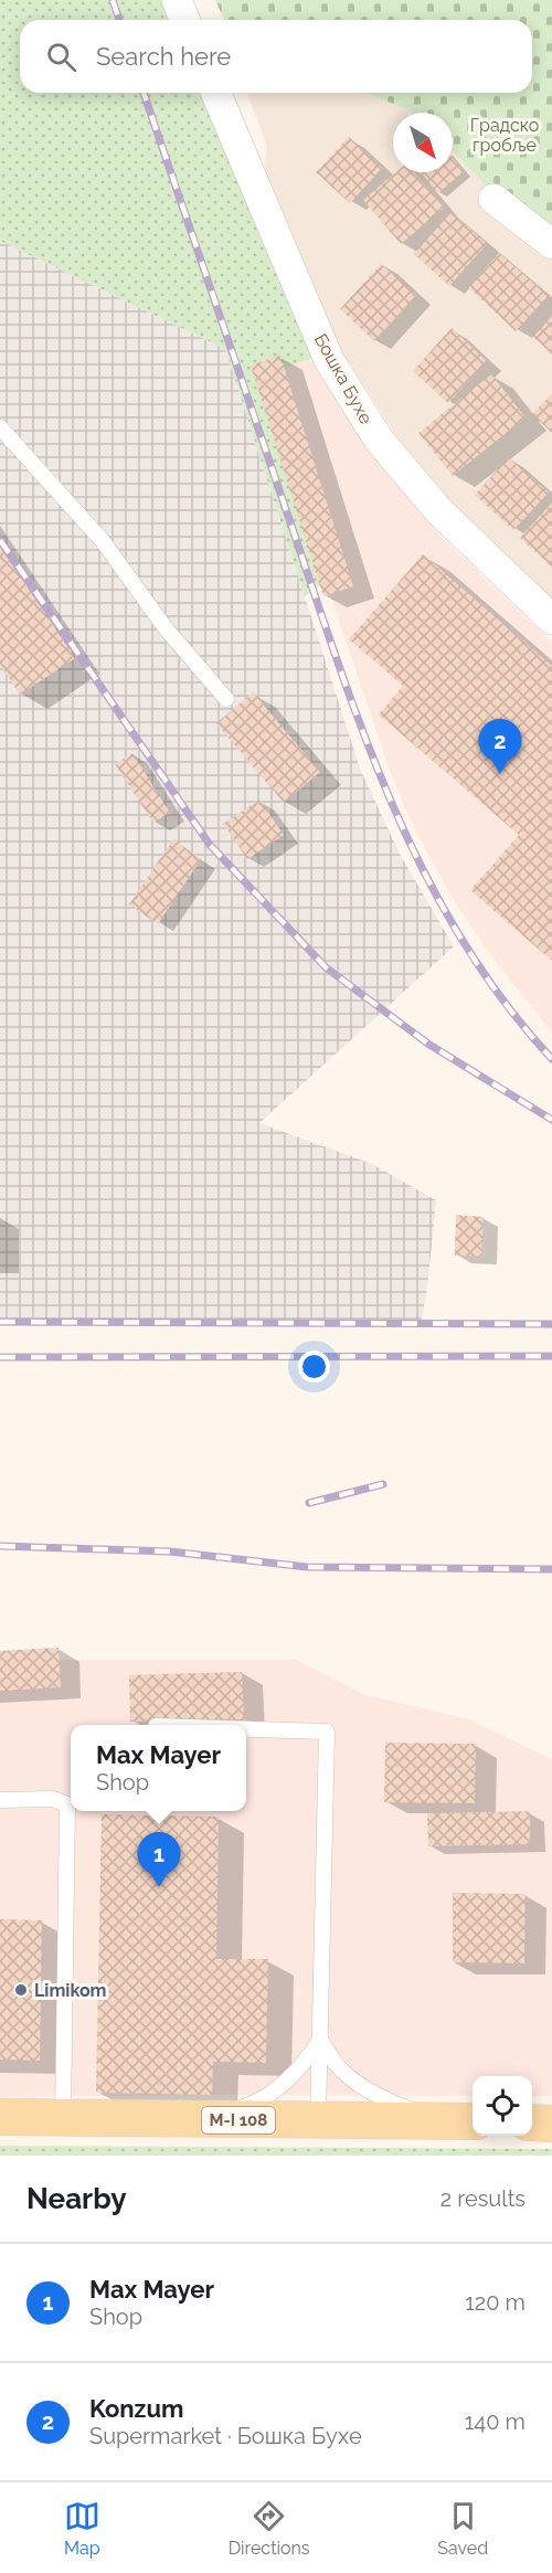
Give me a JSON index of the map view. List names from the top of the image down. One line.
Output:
{"streets":{"main road":["M-I 108"],"street":["Бошка Бухе"]},"parks":["Градско гробље"],"places":["Limikom"],"north":"bottom right","page":{"search":"Search here","pins":["2","1"],"popup":["Max Mayer","Shop"],"heading":["Nearby","2 results"],"list":[{"mark":"1","name":"Max Mayer","note":"Shop","value":"120 m"},{"mark":"2","name":"Konzum","note":"Supermarket · Бошка Бухе","value":"140 m"}],"nav":["Map","Directions","Saved"]}}
